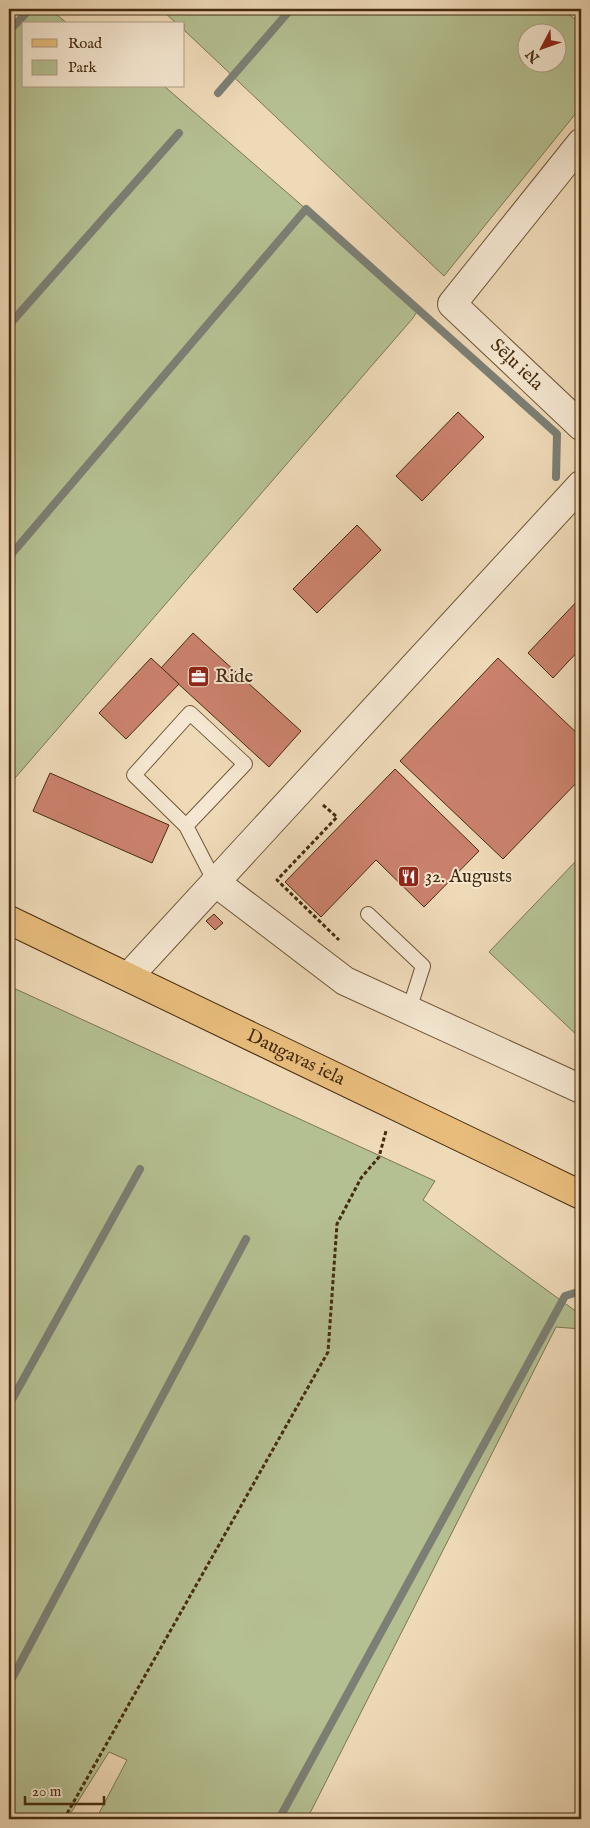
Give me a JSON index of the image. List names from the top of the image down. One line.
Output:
{"streets":{"main road":["Daugavas iela"],"street":["Sēļu iela"]},"places":{"office":["Ride"],"restaurant":["32. Augusts"]},"legend":["Road","Park"],"scale_bar":"20 m","north":"bottom left"}
